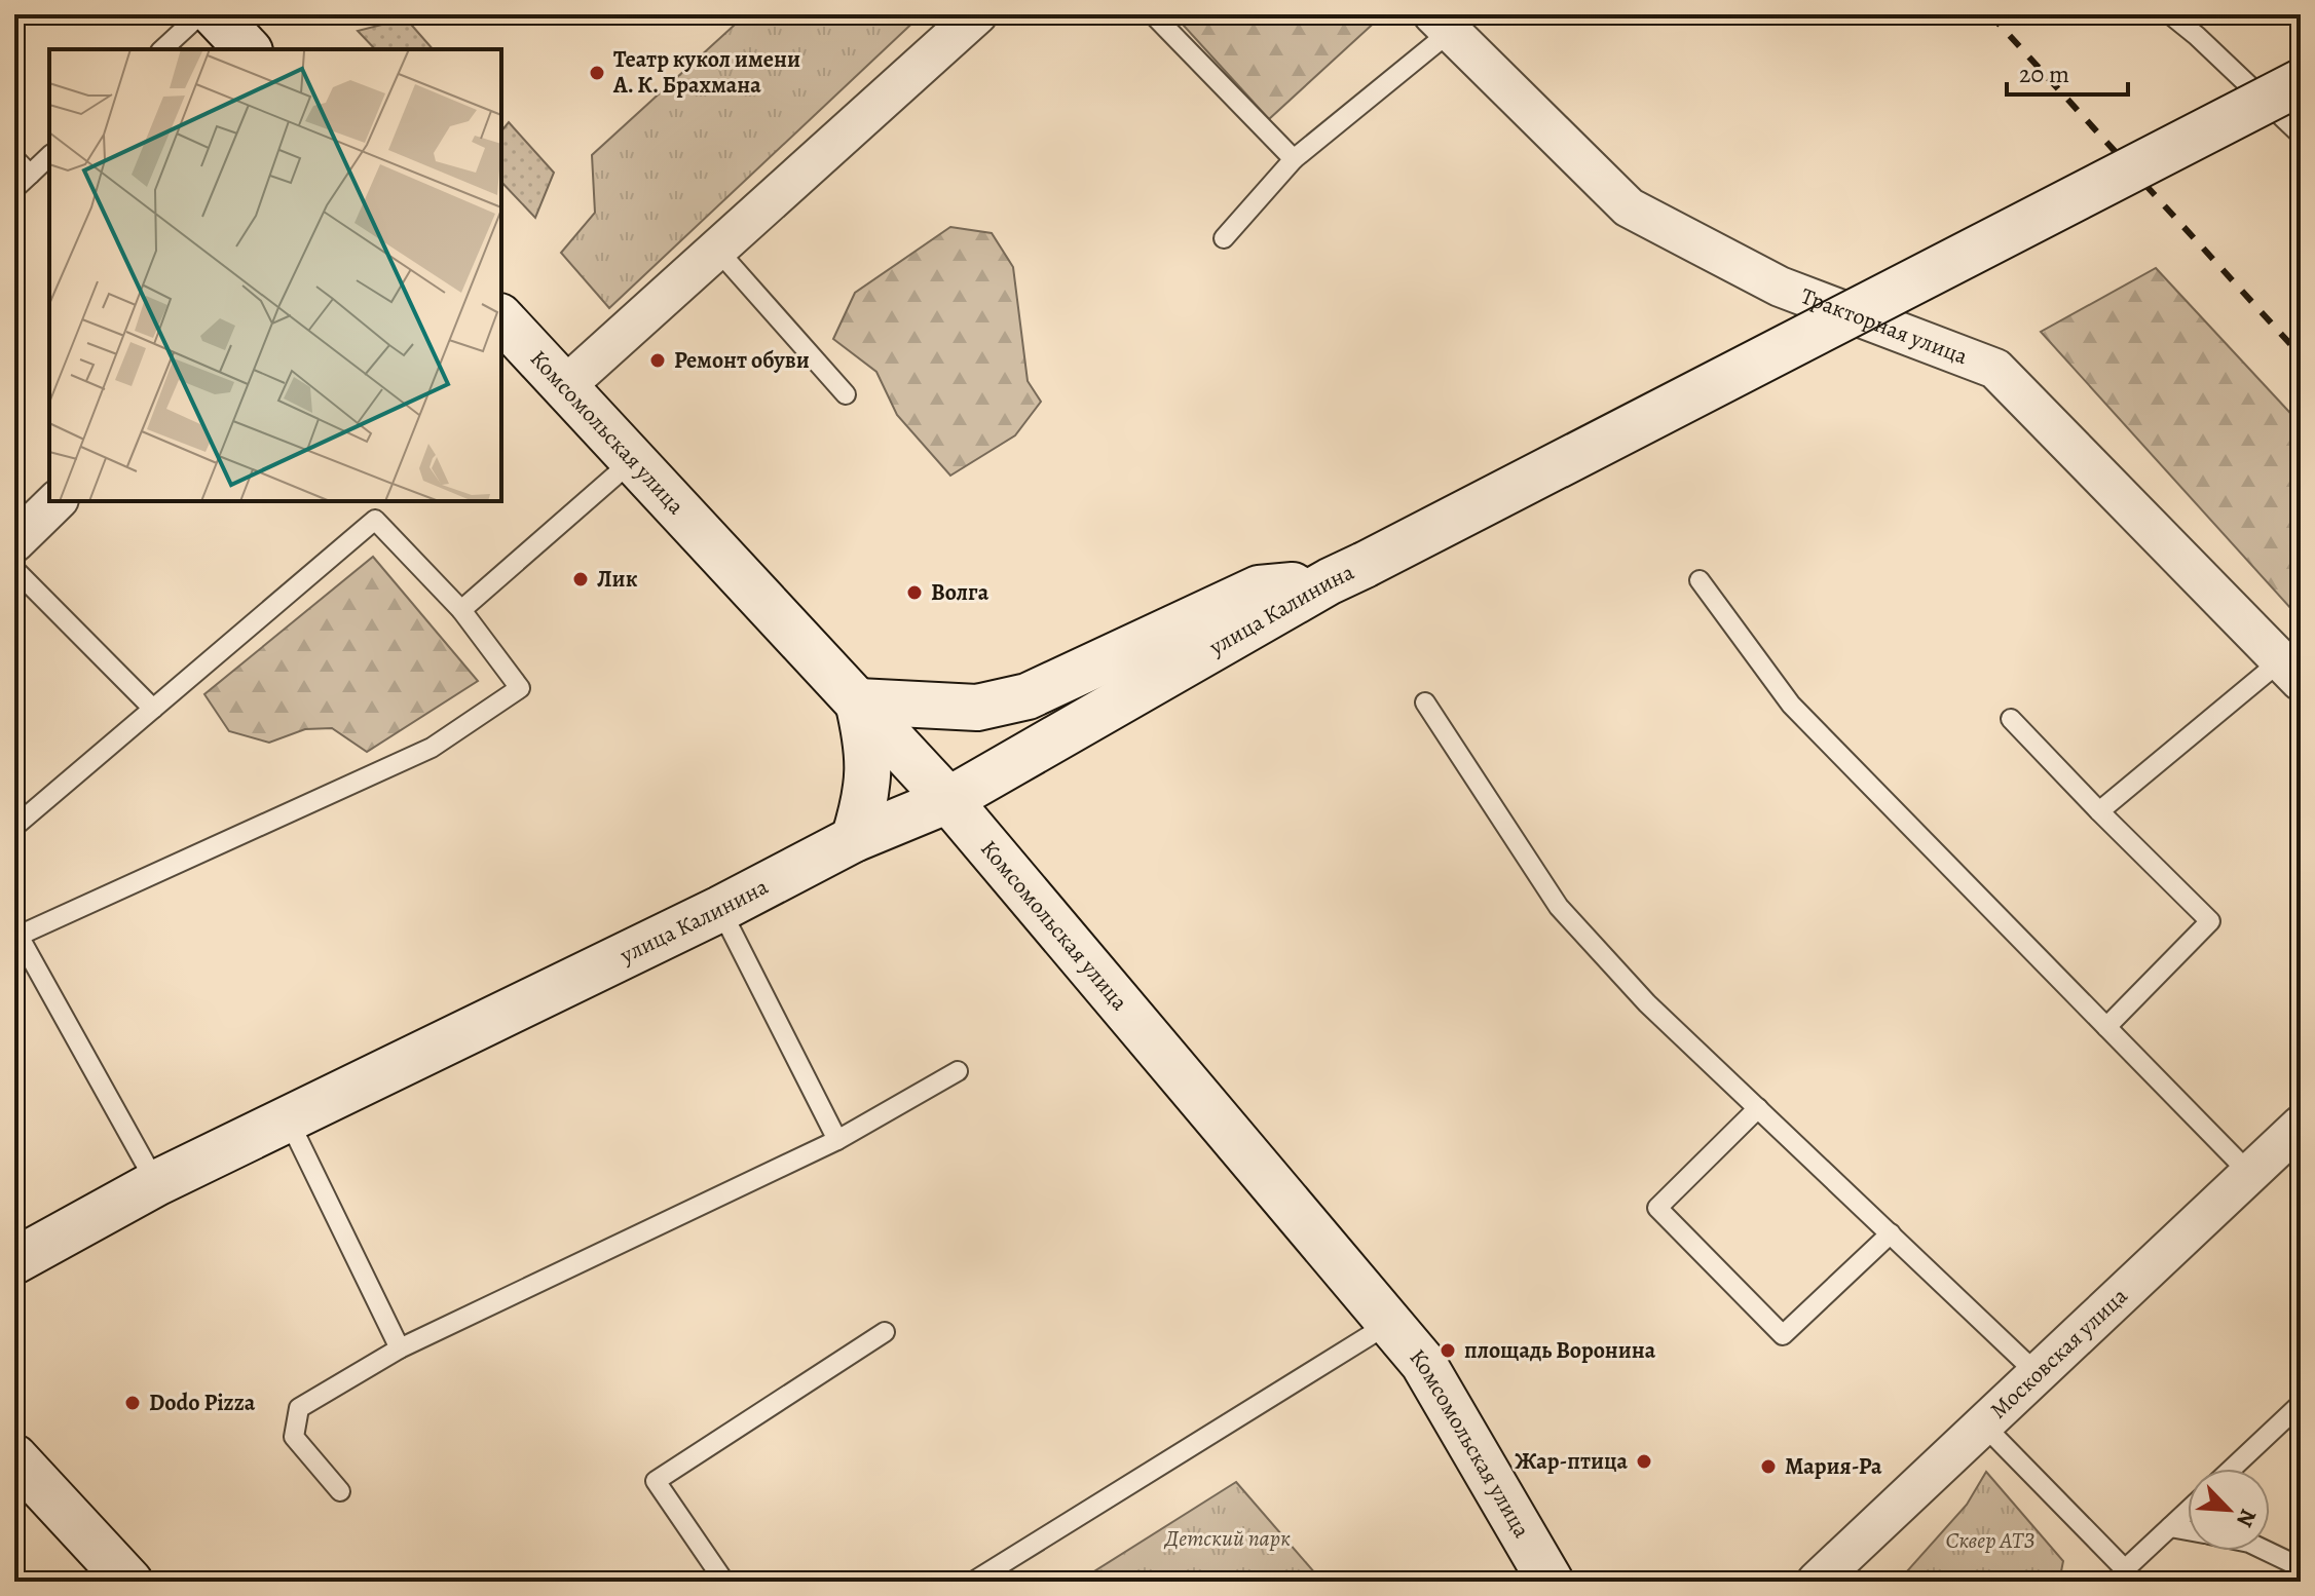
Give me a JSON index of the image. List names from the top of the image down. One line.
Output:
{"streets":{"main road":["Комсомольская улица","улица Калинина"],"street":["Тракторная улица","Московская улица"]},"crossings":[["Комсомольская улица","улица Калинина"]],"parks":["Детский парк","Сквер АТЗ"],"places":["Театр кукол имени А. К. Брахмана","Ремонт обуви","Лик","Волга","площадь Воронина","Dodo Pizza","Жар-птица","Мария-Ра"],"scale_bar":"20 m","north":"bottom right"}
